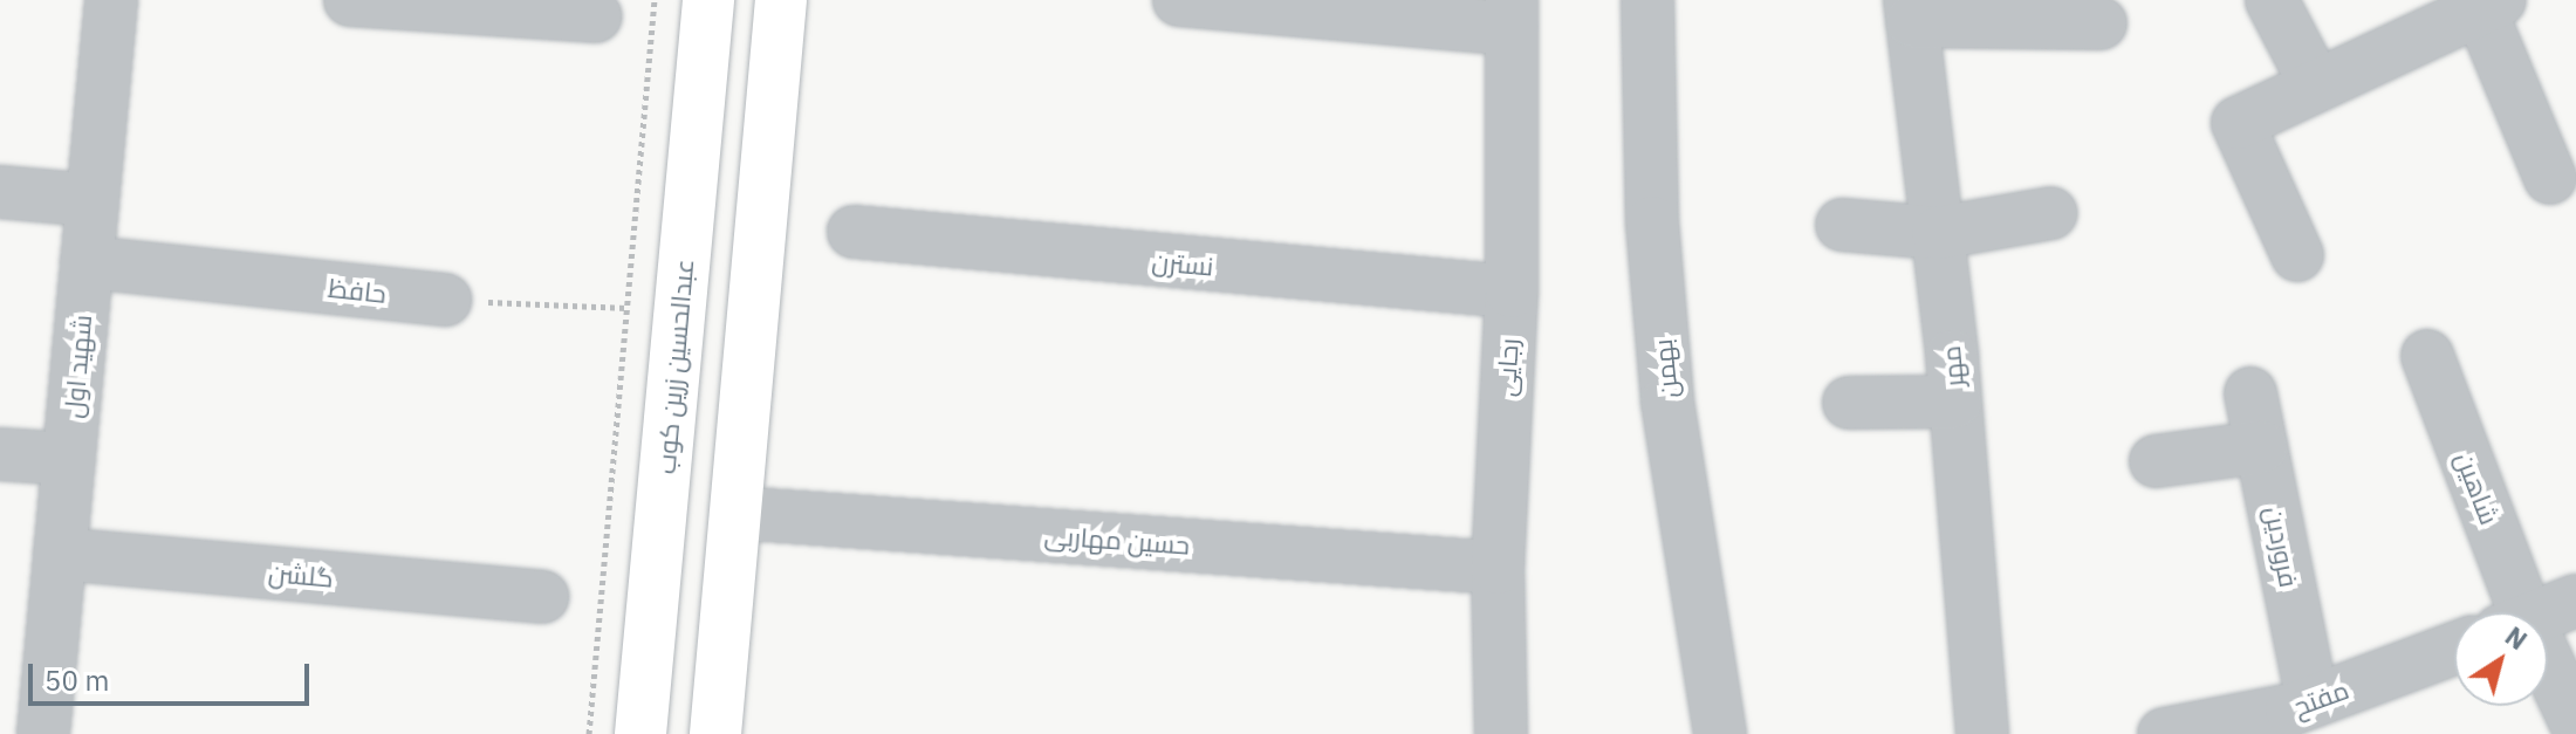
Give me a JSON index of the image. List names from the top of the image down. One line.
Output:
{"streets":{"main road":["عبدالحسین زرین کوب"],"street":["نسترن","حافظ","شهید اول","مهر","رجایی","بهمن","شاهین","حسین مهاربی","فروردین","گلشن","مفتح"]},"crossings":[["نسترن","رجایی"],["حافظ","شهید اول"],["شهید اول","گلشن"],["رجایی","حسین مهاربی"],["فروردین","مفتح"]],"scale_bar":"50 m","north":"top right"}
